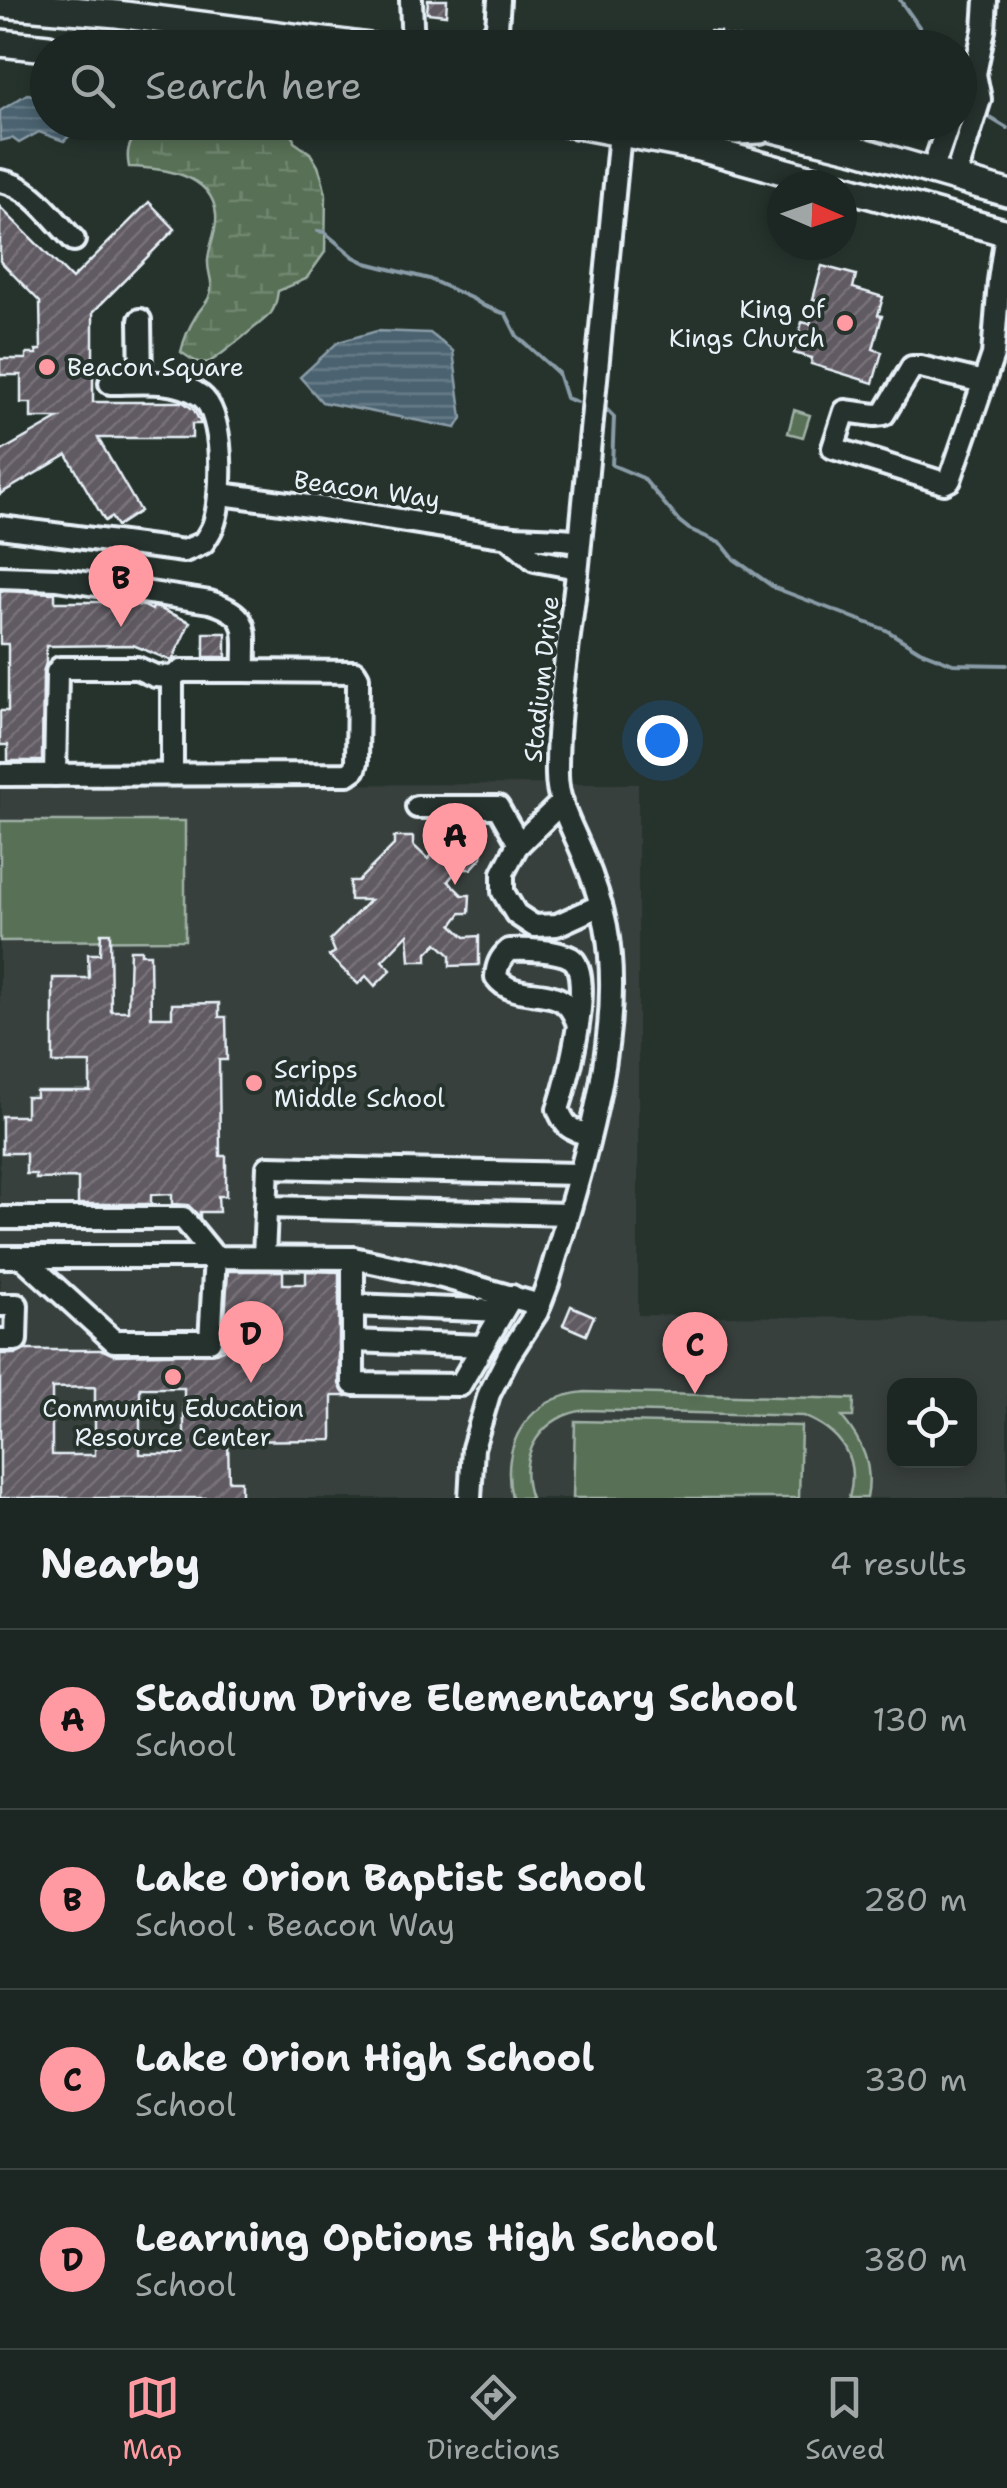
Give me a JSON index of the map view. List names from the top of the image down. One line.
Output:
{"streets":{"street":["Beacon Way","Stadium Drive"]},"crossings":[["Beacon Way","Stadium Drive"]],"places":["King of Kings Church","Beacon Square","Scripps Middle School","Community Education Resource Center"],"north":"right","page":{"search":"Search here","pins":["B","A","D","C"],"heading":["Nearby","4 results"],"list":[{"mark":"A","name":"Stadium Drive Elementary School","note":"School","value":"130 m"},{"mark":"B","name":"Lake Orion Baptist School","note":"School · Beacon Way","value":"280 m"},{"mark":"C","name":"Lake Orion High School","note":"School","value":"330 m"},{"mark":"D","name":"Learning Options High School","note":"School","value":"380 m"}],"nav":["Map","Directions","Saved"]}}
